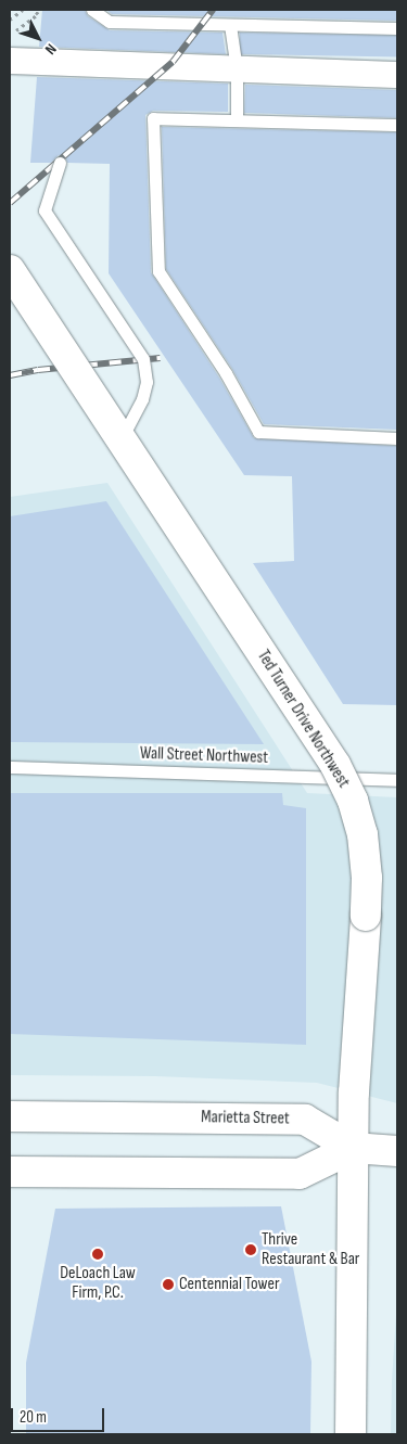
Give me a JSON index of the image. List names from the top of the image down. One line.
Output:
{"streets":{"street":["Ted Turner Drive Northwest","Marietta Street"],"lane":["Wall Street Northwest"]},"crossings":[["Ted Turner Drive Northwest","Marietta Street"]],"places":["Thrive Restaurant & Bar","DeLoach Law Firm, P.C.","Centennial Tower"],"scale_bar":"20 m","north":"bottom right"}
